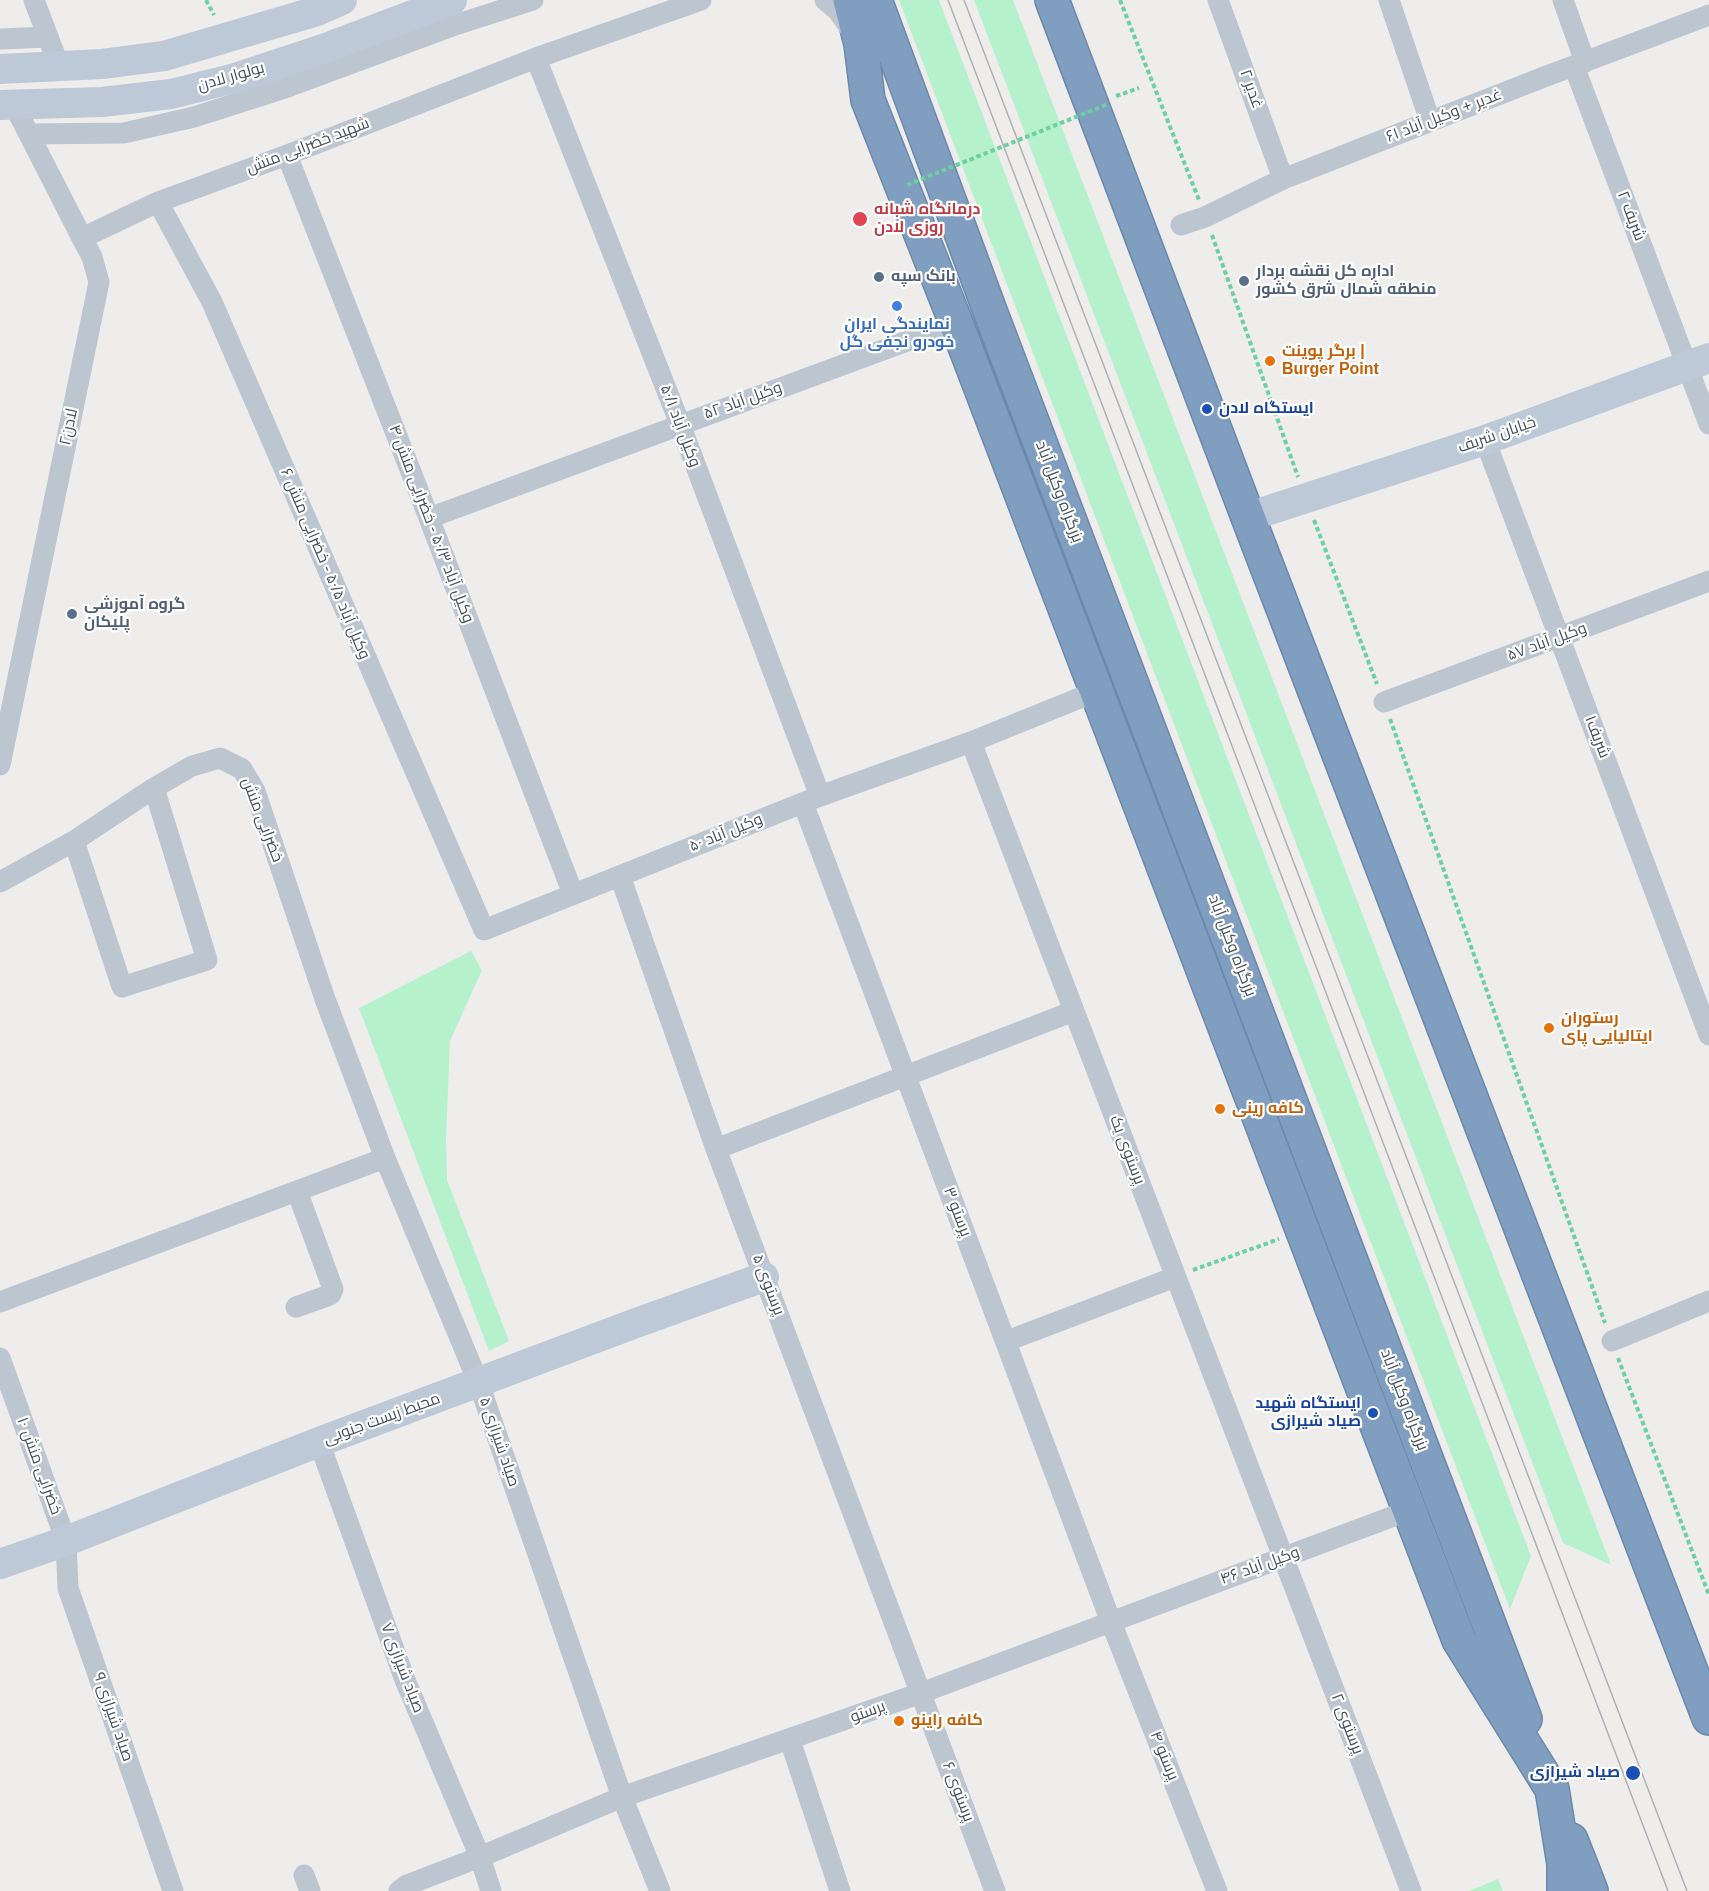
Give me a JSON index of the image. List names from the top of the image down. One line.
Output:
{"streets":{"highway":["بزرگراه وکیل آباد"],"street":["بولوار لادن","غدیر ۲","غدیر + وکیل آباد ۶۱","شهید خضرایی منش","شریف ۲","۵۲ وکیل آباد","وکیل آباد ۵۰/۱","لادن۲","خیابان شریف","وکیل آباد ۵۰/۳ - خضرایی منش ۴","وکیل آباد ۵۰/۵ - خضرایی منش ۶","۵۷ وکیل آباد","شریف١","خضرایی منش","۵۰ وکیل آباد","پرستوی یک","پرستو ۳","پرستوی ۵","محیط زیست جنوبی","صیاد شیرازی ۵","خضرایی منش ۱۰","۴۶ وکیل آباد","صیاد شیرازی ۷","پرستو","صیاد شیرازی ۹","پرستوی ۲","پرستو ۴","پرستوی ۶"]},"crossings":[["بولوار لادن","لادن۲"],["غدیر ۲","غدیر + وکیل آباد ۶۱"],["غدیر + وکیل آباد ۶۱","شریف ۲"],["شهید خضرایی منش","وکیل آباد ۵۰/۱"],["شهید خضرایی منش","لادن۲"],["شهید خضرایی منش","وکیل آباد ۵۰/۳ - خضرایی منش ۴"],["شهید خضرایی منش","وکیل آباد ۵۰/۵ - خضرایی منش ۶"],["شریف ۲","خیابان شریف"],["۵۲ وکیل آباد","وکیل آباد ۵۰/۱"],["۵۲ وکیل آباد","وکیل آباد ۵۰/۳ - خضرایی منش ۴"],["وکیل آباد ۵۰/۱","۵۰ وکیل آباد"],["وکیل آباد ۵۰/۱","پرستو ۳"],["خیابان شریف","شریف١"],["وکیل آباد ۵۰/۳ - خضرایی منش ۴","۵۰ وکیل آباد"],["وکیل آباد ۵۰/۵ - خضرایی منش ۶","۵۰ وکیل آباد"],["۵۷ وکیل آباد","شریف١"],["خضرایی منش","صیاد شیرازی ۵"],["۵۰ وکیل آباد","پرستوی یک"],["۵۰ وکیل آباد","پرستو ۳"],["۵۰ وکیل آباد","پرستوی ۵"],["پرستوی یک","۴۶ وکیل آباد"],["پرستوی یک","پرستوی ۲"],["پرستو ۳","۴۶ وکیل آباد"],["پرستو ۳","پرستو"],["پرستو ۳","پرستو ۴"],["پرستوی ۵","محیط زیست جنوبی"],["پرستوی ۵","پرستو"],["پرستوی ۵","پرستوی ۶"],["محیط زیست جنوبی","صیاد شیرازی ۵"],["محیط زیست جنوبی","خضرایی منش ۱۰"],["محیط زیست جنوبی","صیاد شیرازی ۷"],["محیط زیست جنوبی","صیاد شیرازی ۹"],["صیاد شیرازی ۵","پرستو"],["خضرایی منش ۱۰","صیاد شیرازی ۹"],["۴۶ وکیل آباد","پرستو"],["۴۶ وکیل آباد","پرستوی ۲"],["۴۶ وکیل آباد","پرستو ۴"],["صیاد شیرازی ۷","پرستو"],["پرستو","پرستو ۴"],["پرستو","پرستوی ۶"]],"places":["درمانگاه شبانه روزی لادن","بانک سپه","اداره کل نقشه بردار منطقه شمال شرق کشور","نمایندگی ایران خودرو نجفی گل","برگر پوینت | Burger Point","ایستگاه لادن","گروه آموزشی پلیکان","رستوران ایتالیایی پای","کافه رینی","ایستگاه شهید صیاد شیرازی","کافه راینو","صیاد شیرازی"]}
